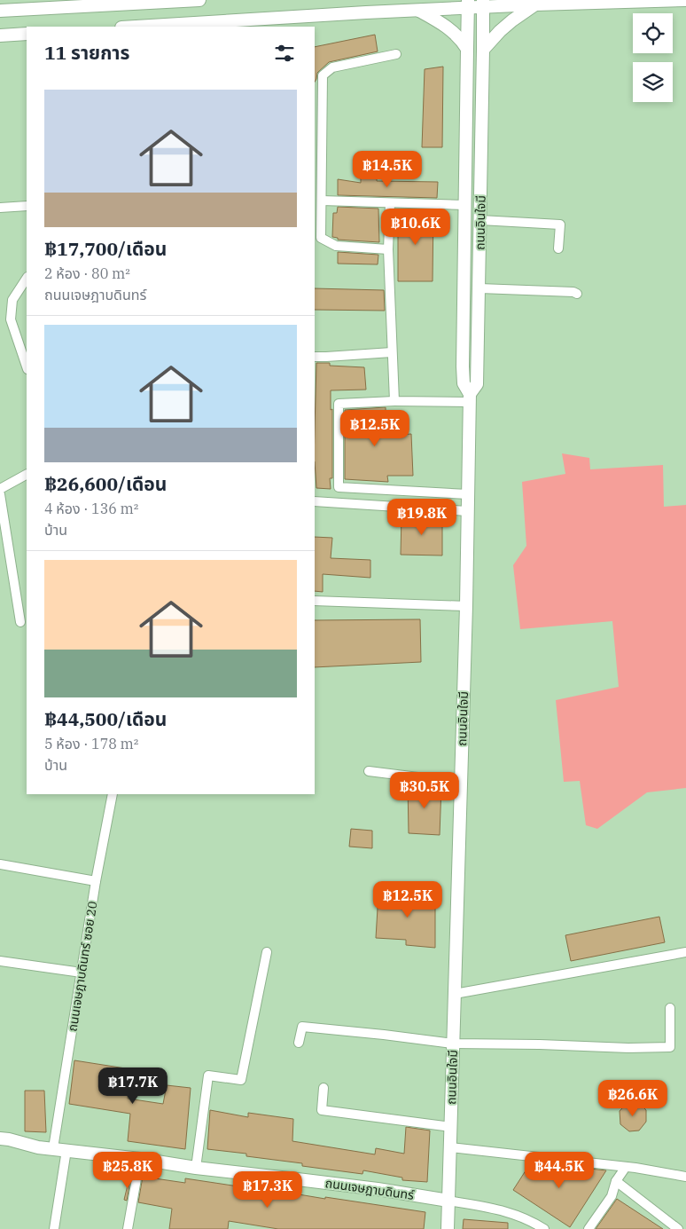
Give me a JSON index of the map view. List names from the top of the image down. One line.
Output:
{"streets":{"main road":["ถนนอินใจมี","ถนนเจษฎาบดินทร์"],"street":["ถนนเจษฎาบดินทร์ ซอย 20"]},"crossings":[["ถนนอินใจมี","ถนนเจษฎาบดินทร์"],["ถนนเจษฎาบดินทร์ ซอย 20","ถนนเจษฎาบดินทร์"]],"page":{"heading":"11 รายการ","list":[{"name":"฿17,700/เดือน","note":"2 ห้อง · 80 m² · ถนนเจษฎาบดินทร์"},{"name":"฿26,600/เดือน","note":"4 ห้อง · 136 m² · บ้าน"},{"name":"฿44,500/เดือน","note":"5 ห้อง · 178 m² · บ้าน"}],"price":["฿14.5K","฿10.6K","฿12.5K","฿19.8K","฿30.5K","฿12.5K","฿17.7K","฿26.6K","฿25.8K","฿44.5K","฿17.3K"]}}
